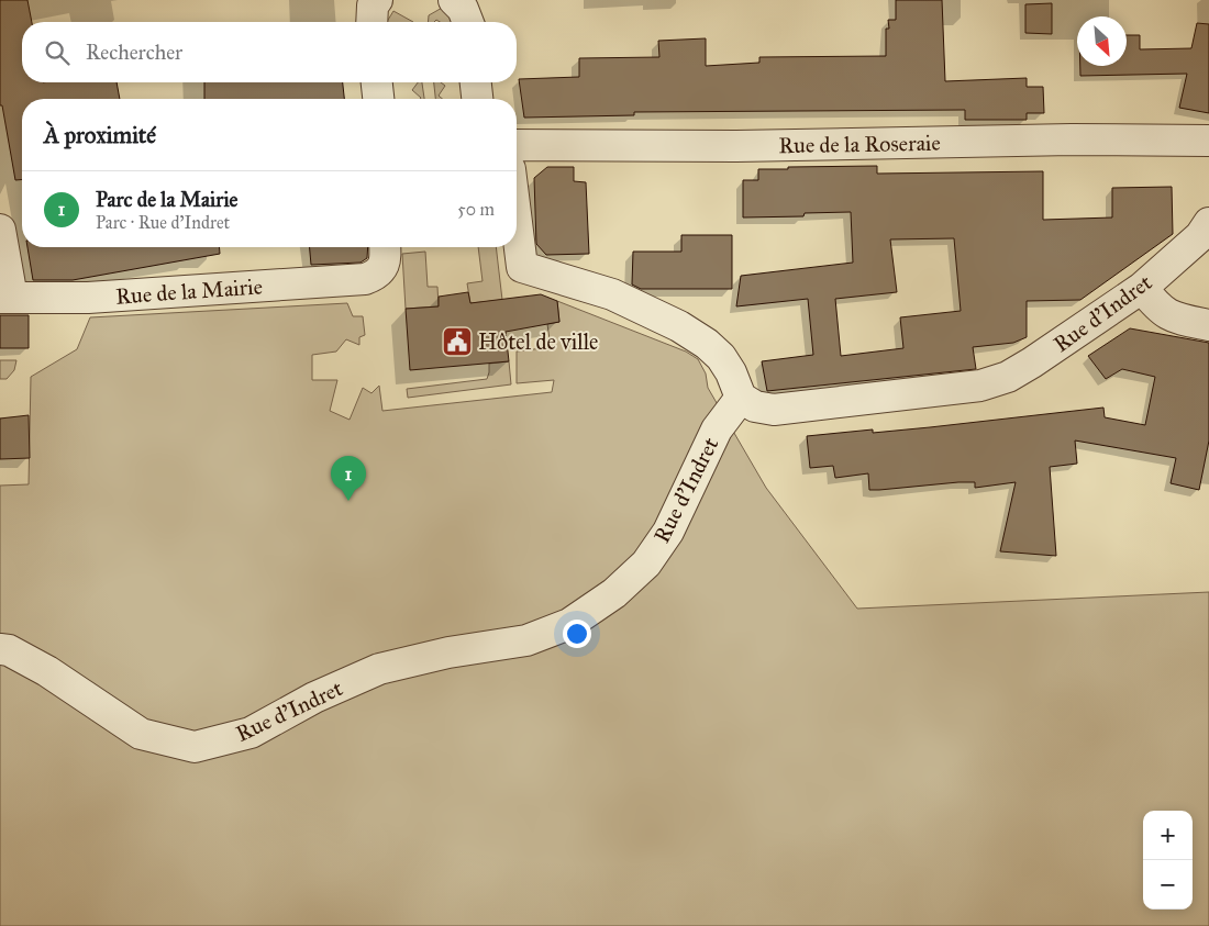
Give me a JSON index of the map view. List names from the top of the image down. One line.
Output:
{"streets":{"street":["Rue de la Roseraie","Rue de la Mairie","Rue d'Indret"]},"places":{"public building":["Hôtel de ville"]},"north":"bottom right","page":{"search":"Rechercher","heading":"À proximité","list":[{"mark":"1","name":"Parc de la Mairie","note":"Parc · Rue d'Indret","value":"50 m"}],"pins":"1","map_buttons":["+","−"]}}
